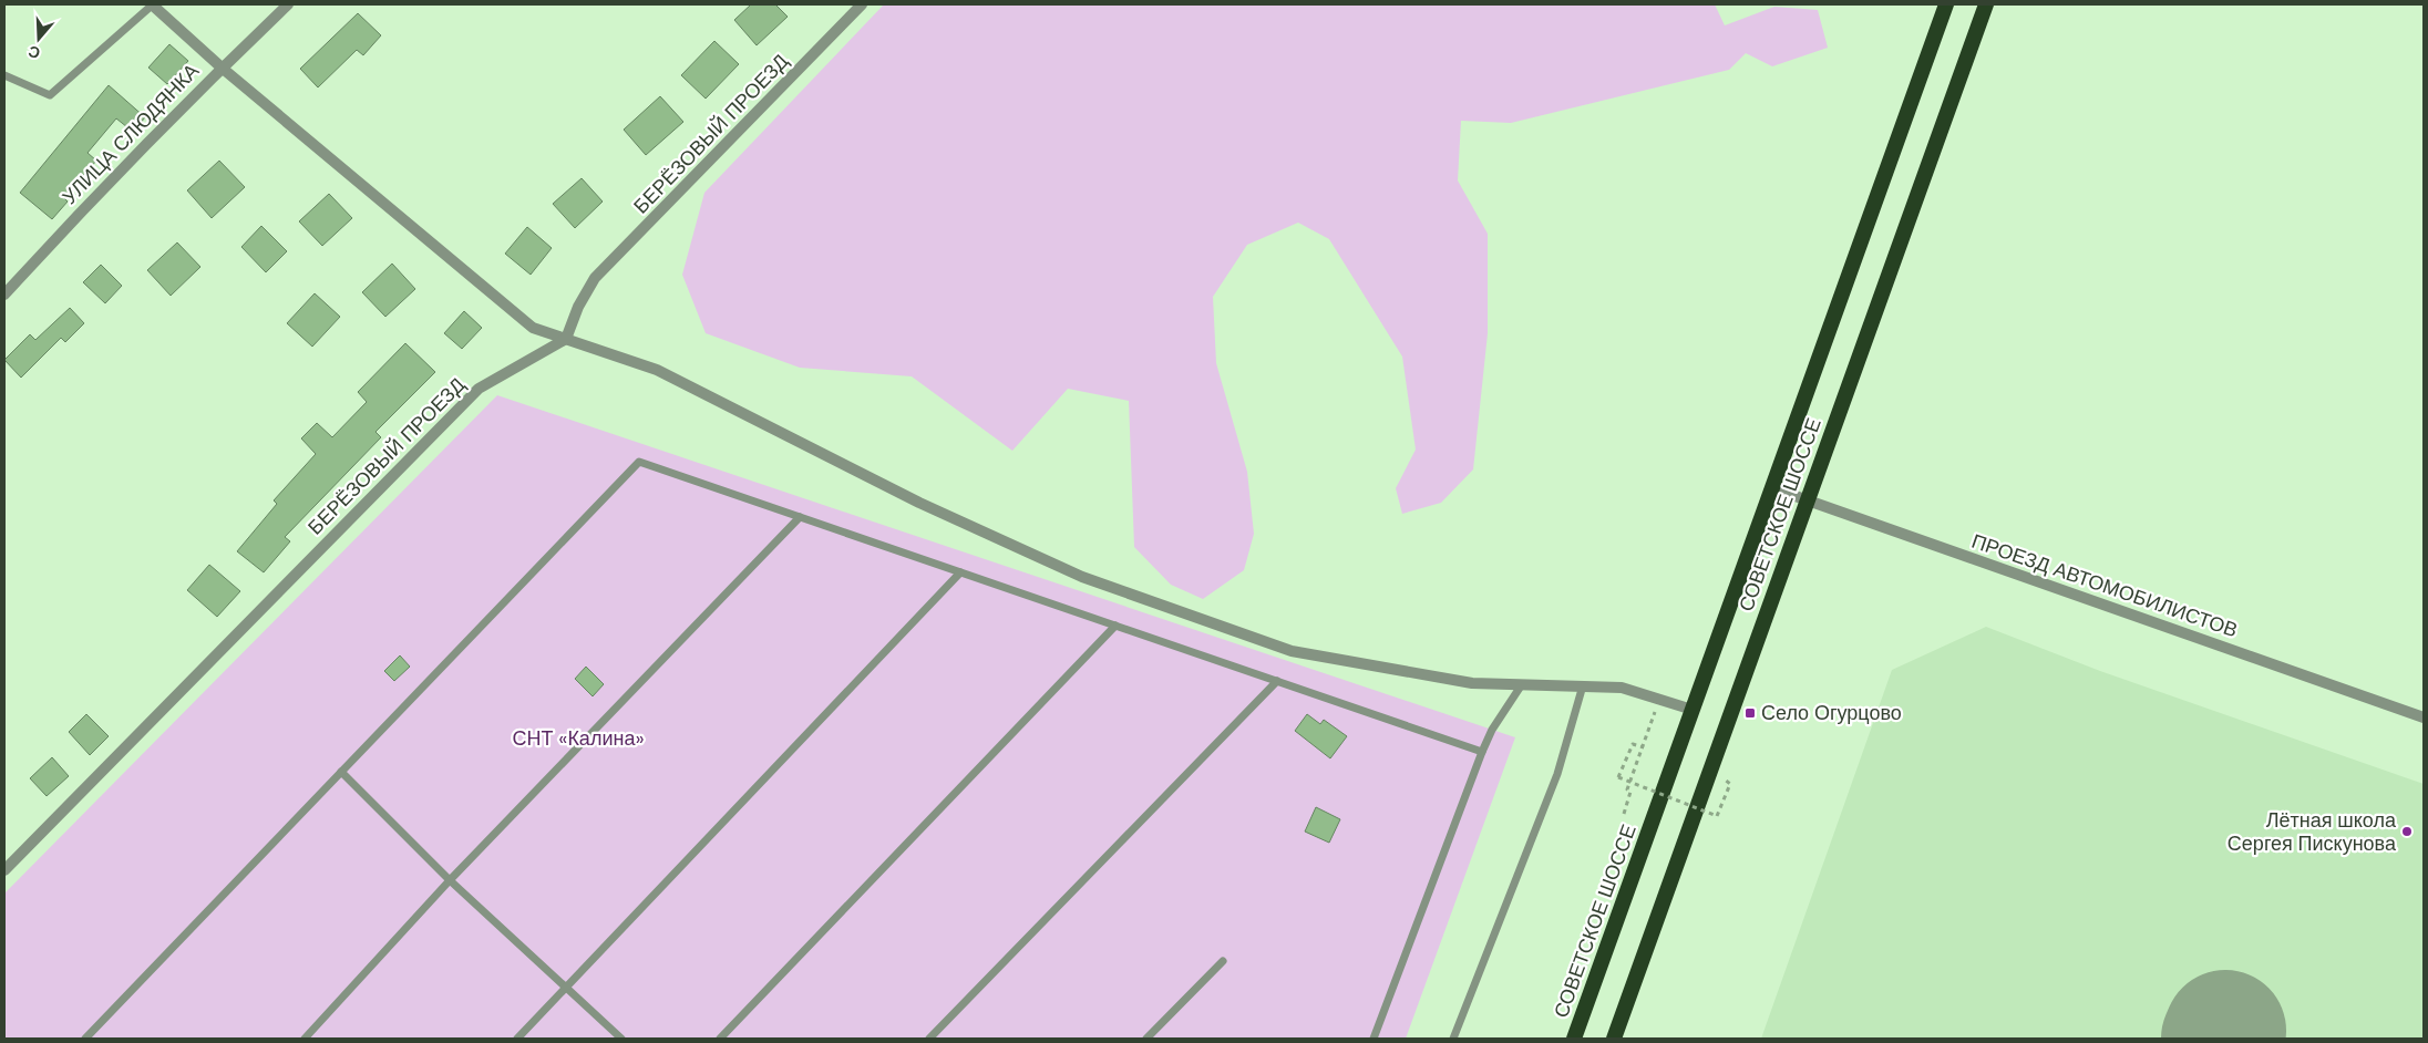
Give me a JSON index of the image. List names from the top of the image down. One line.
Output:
{"streets":{"highway":["СОВЕТСКОЕ ШОССЕ"],"street":["УЛИЦА СЛЮДЯНКА","БЕРЁЗОВЫЙ ПРОЕЗД","ПРОЕЗД АВТОМОБИЛИСТОВ"]},"crossings":[["СОВЕТСКОЕ ШОССЕ","ПРОЕЗД АВТОМОБИЛИСТОВ"]],"parks":["СНТ «Калина»"],"places":{"transit":["Село Огурцово"],"other":["Лётная школа Сергея Пискунова"]},"north":"bottom"}
